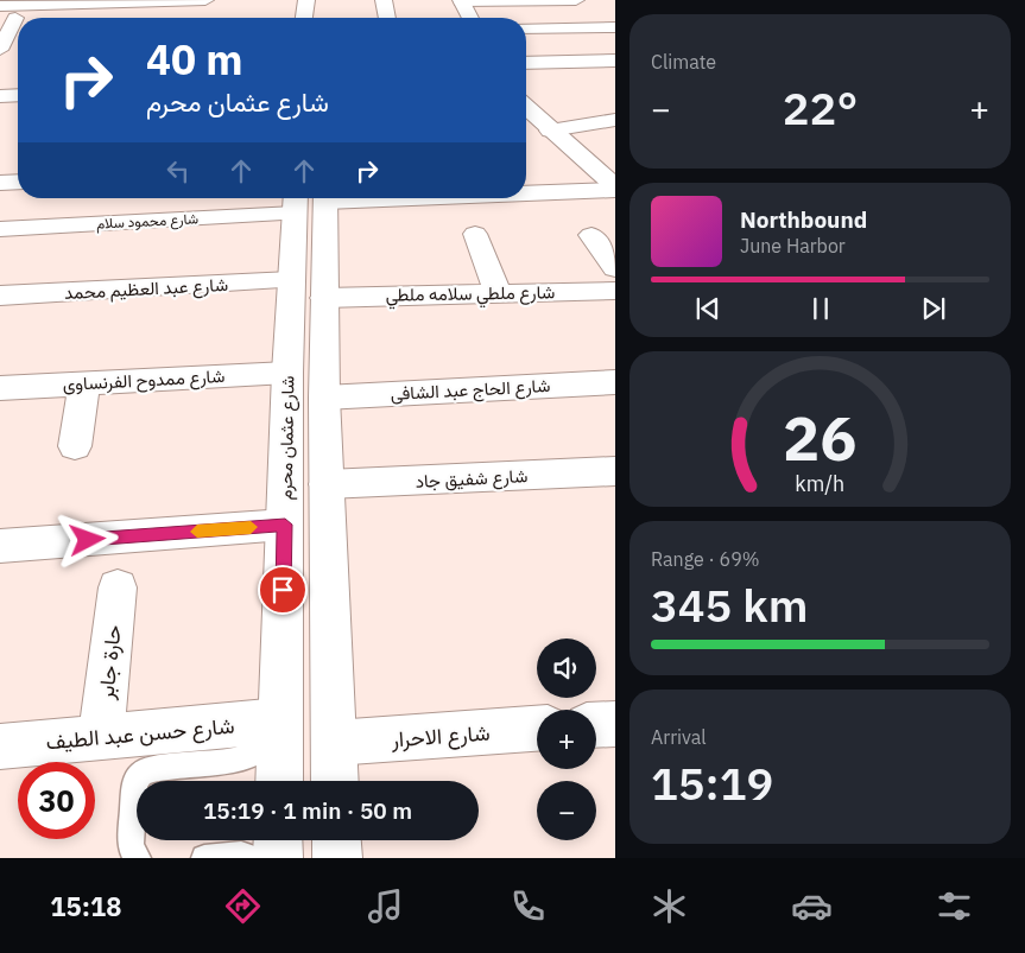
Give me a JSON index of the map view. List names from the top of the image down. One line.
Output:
{"streets":{"street":["شارع محمود سلام","شارع عبد العظيم محمد","شارع ملطي سلامه ملطي","شارع ممدوح الفرنساوى","شارع الحاج عبد الشافى","شارع عثمان محرم","شارع شفيق جاد","حارة جابر","شارع حسن عبد الطيف","شارع الاحرار"]},"crossings":[["شارع محمود سلام","شارع عثمان محرم"],["شارع عبد العظيم محمد","شارع عثمان محرم"],["شارع ملطي سلامه ملطي","شارع عثمان محرم"],["شارع ممدوح الفرنساوى","شارع عثمان محرم"],["شارع الحاج عبد الشافى","شارع عثمان محرم"],["شارع عثمان محرم","شارع شفيق جاد"],["شارع عثمان محرم","شارع حسن عبد الطيف"],["شارع عثمان محرم","شارع الاحرار"],["حارة جابر","شارع حسن عبد الطيف"]],"page":{"tile":["Climate",["Range · 69%","345 km"],["Arrival","15:19"]],"turn":["40 m","شارع عثمان محرم"],"heat":["−","22°","+"],"song":["Northbound","June Harbor"],"map_buttons":["+","−"],"limit":"30","trip":"15:19 · 1 min · 50 m","tabs":"15:18","gauge":["26","km/h"]}}
